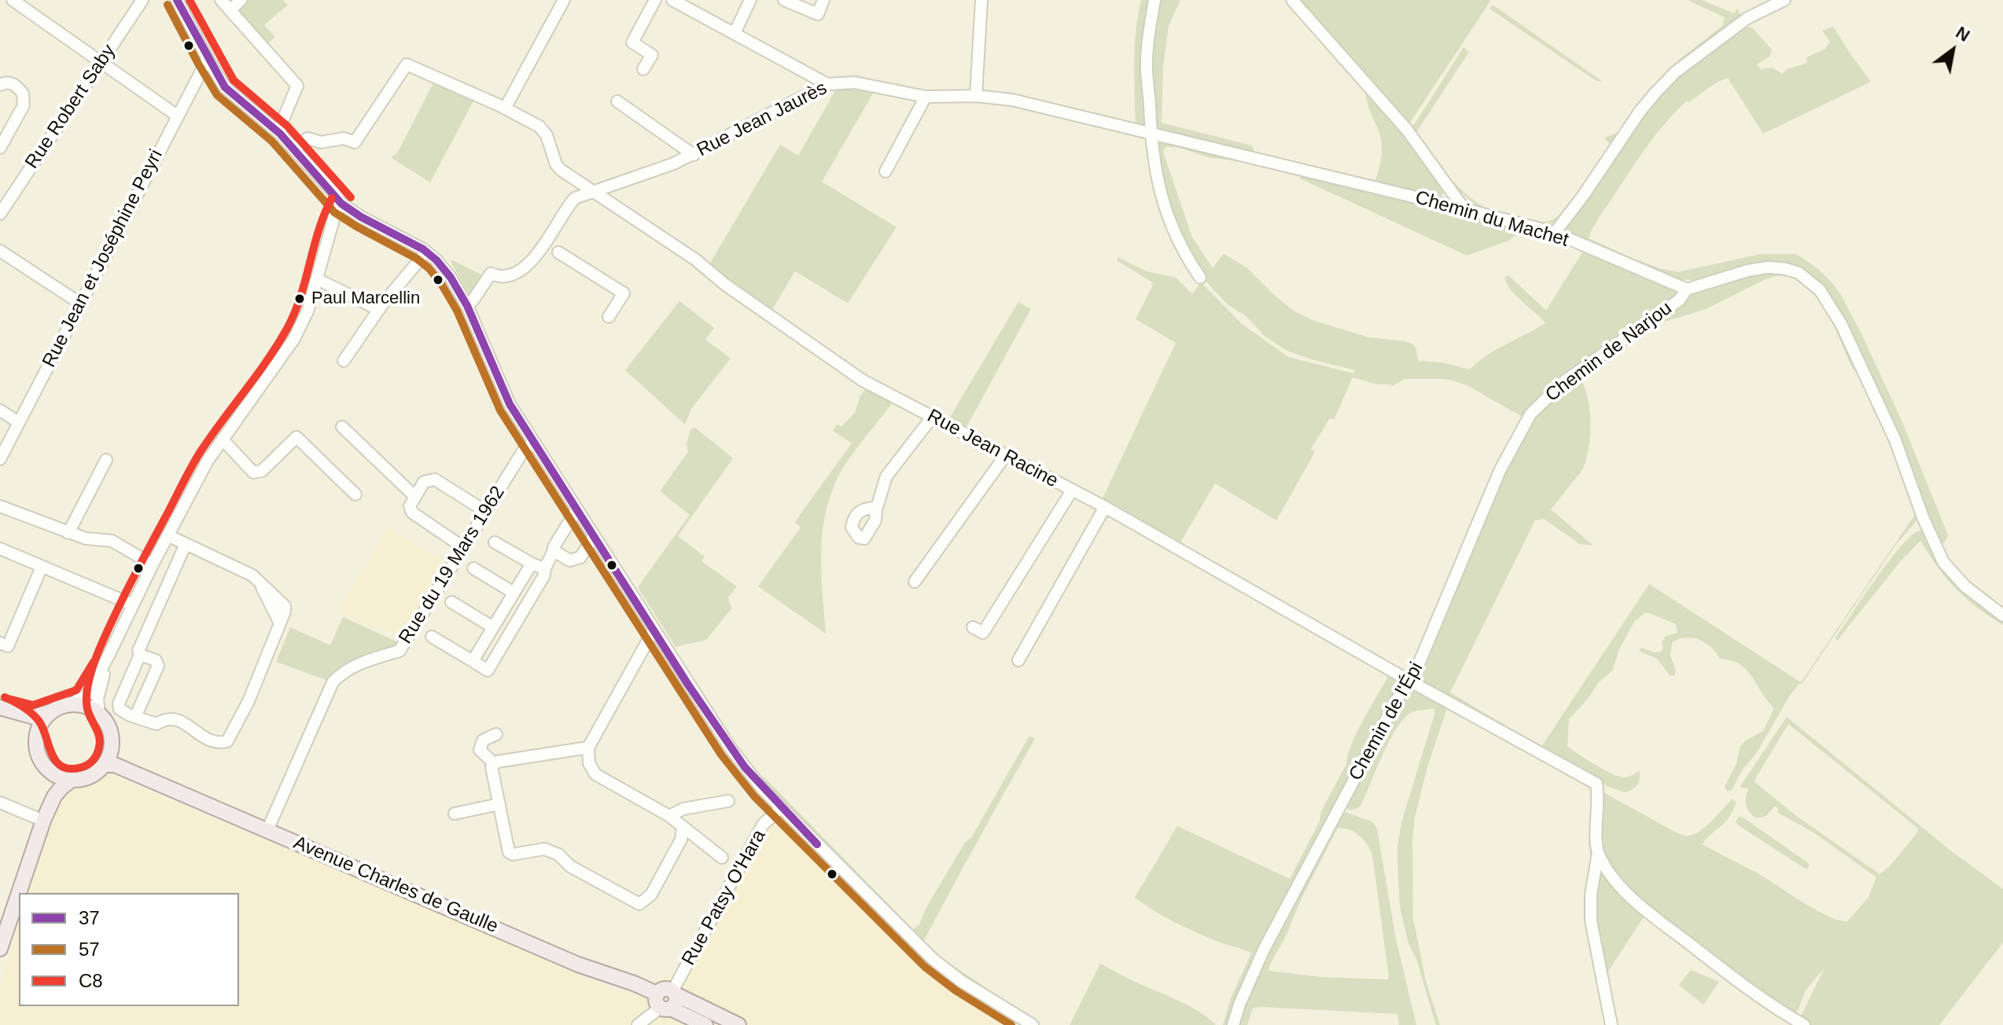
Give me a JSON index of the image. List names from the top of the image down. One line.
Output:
{"streets":{"main road":["Avenue Charles de Gaulle"],"street":["Rue Robert Saby","Rue Jean Jaurès","Chemin du Machet","Rue Jean et Joséphine Peyri","Chemin de Narjou","Rue Jean Racine","Rue du 19 Mars 1962","Chemin de l'Épi","Rue Patsy O'Hara"]},"crossings":[["Rue Jean Jaurès","Chemin du Machet"],["Rue Jean Jaurès","Rue Jean Racine"],["Chemin du Machet","Chemin de Narjou"],["Chemin de Narjou","Chemin de l'Épi"],["Rue Jean Racine","Chemin de l'Épi"],["Rue du 19 Mars 1962","Avenue Charles de Gaulle"]],"places":["Paul Marcellin"],"lines":["transit line 37","transit line C8","transit line 57"],"legend":["37","57","C8"],"north":"top right"}
